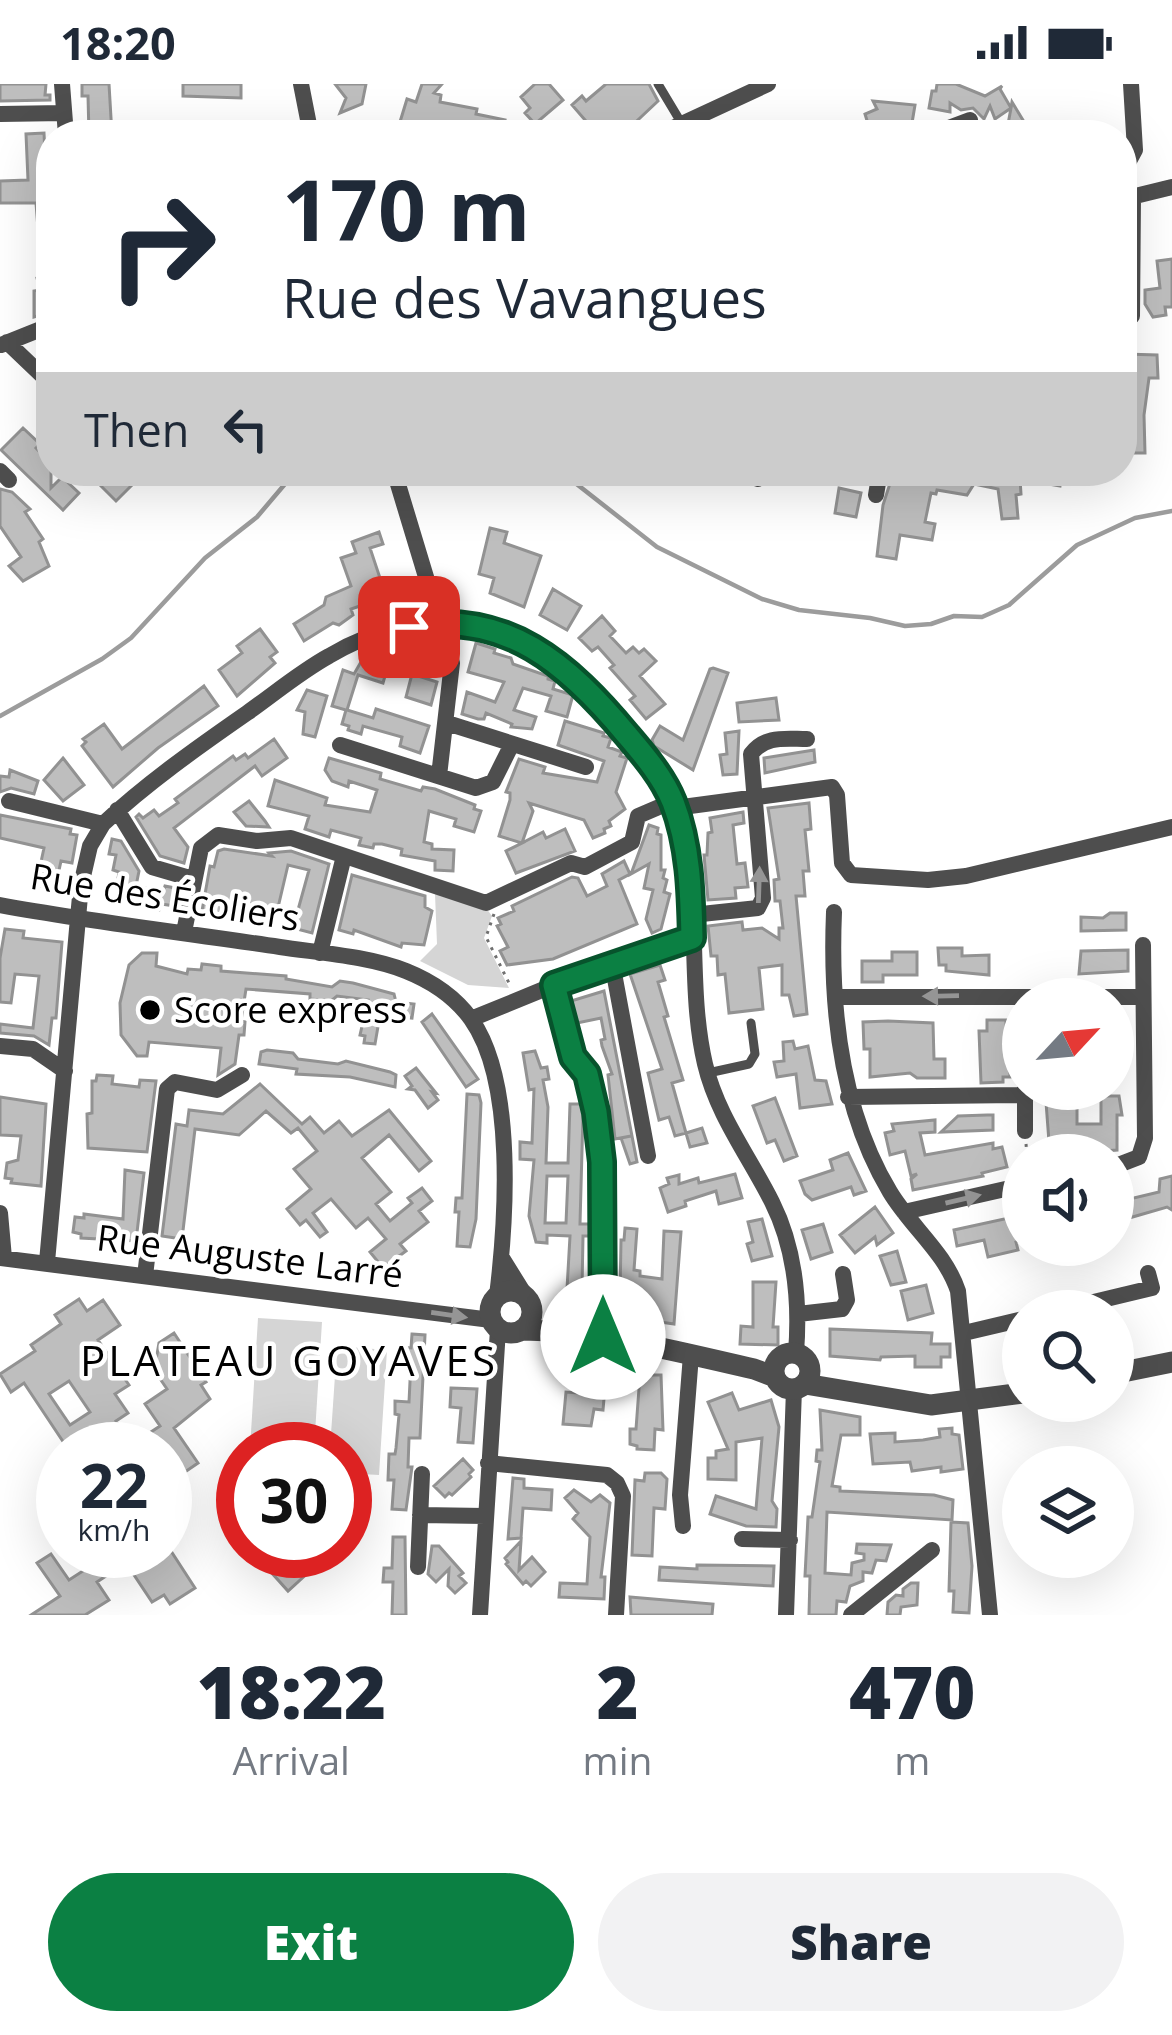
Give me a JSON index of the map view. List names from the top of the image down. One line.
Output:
{"streets":{"street":["Rue des Écoliers","Rue Auguste Larré"]},"districts":["PLATEAU GOYAVES"],"places":["Score express"],"north":"top right","page":{"status":"18:20","turn":["170 m","Rue des Vavangues"],"then":"Then","speed":"22 km/h","limit":"30","eta":["18:22","Arrival","2","min","470","m"],"buttons":["Exit","Share"]}}
